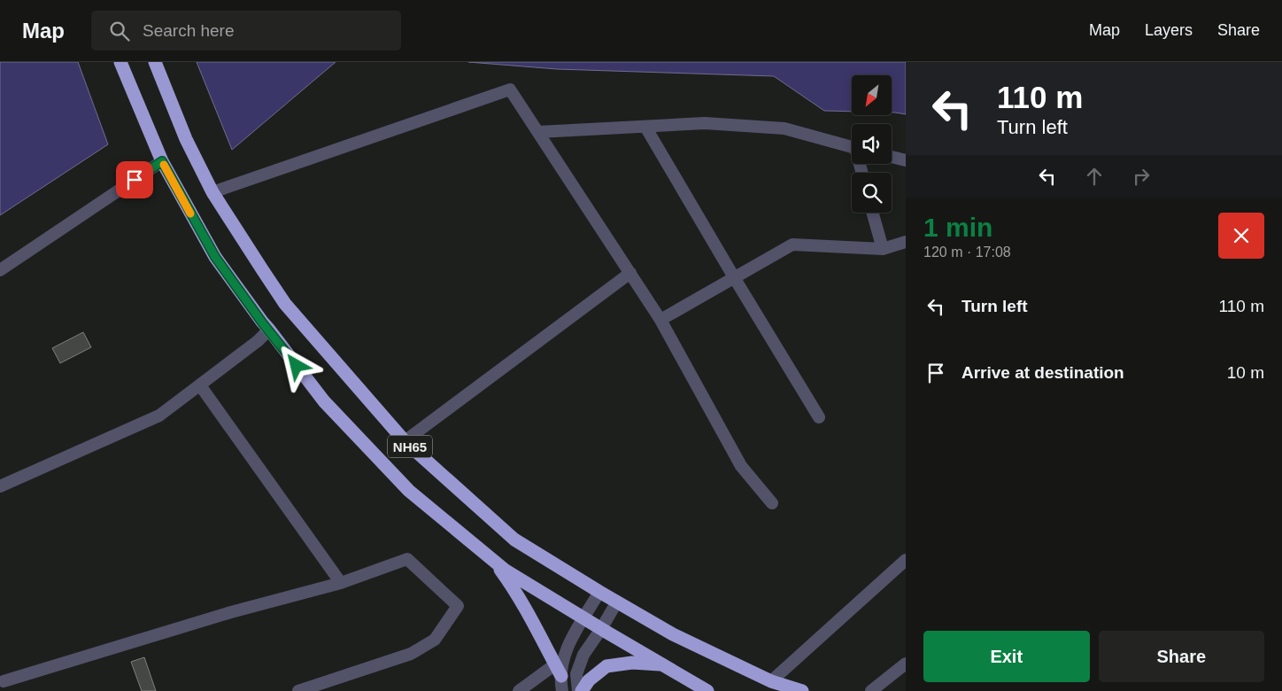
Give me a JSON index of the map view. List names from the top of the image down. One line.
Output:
{"streets":{"highway":["NH65"]},"north":"bottom left","page":{"header":"Map","search":"Search here","nav":["Map","Layers","Share"],"turn":["110 m","Turn left"],"heading":["1 min","120 m · 17:08"],"list":[{"name":"Turn left","value":"110 m"},{"name":"Arrive at destination","value":"10 m"}],"buttons":["Exit","Share"]}}
